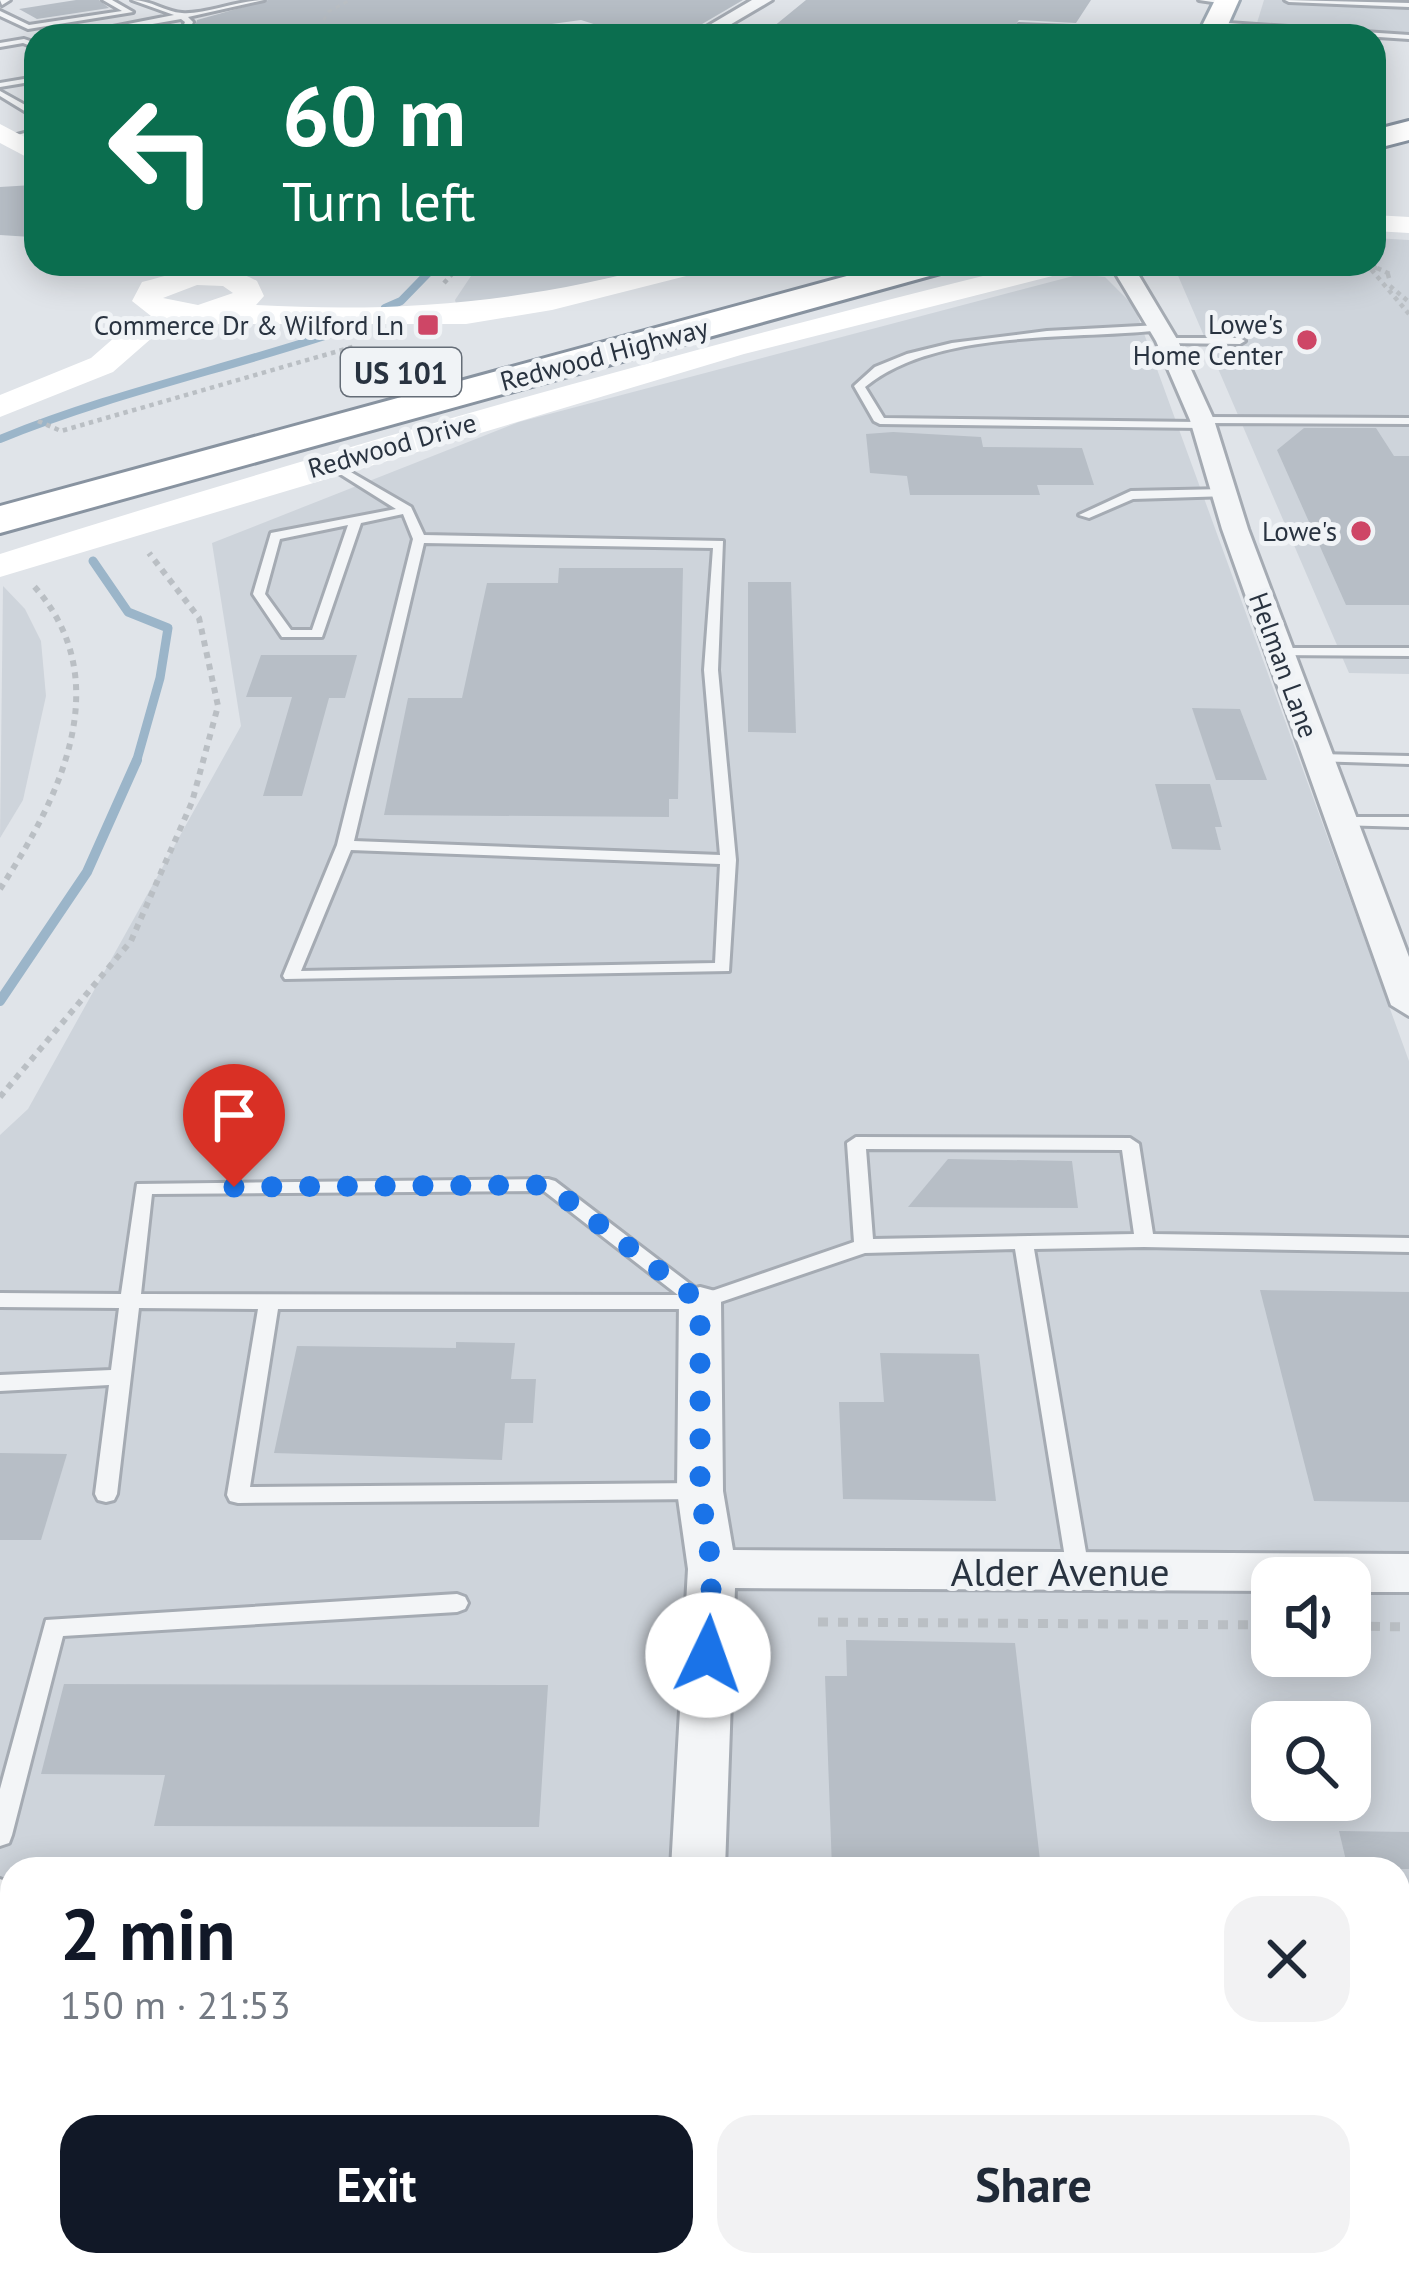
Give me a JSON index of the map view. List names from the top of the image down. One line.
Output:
{"streets":{"highway":["Redwood Highway","US 101"],"street":["Redwood Drive","Helman Lane","Alder Avenue"]},"places":{"transit":["Commerce Dr & Wilford Ln"],"other":["Lowe's Home Center","Lowe's"]},"page":{"turn":["60 m","Turn left"],"heading":["2 min","150 m · 21:53"],"buttons":["Exit","Share"]}}
